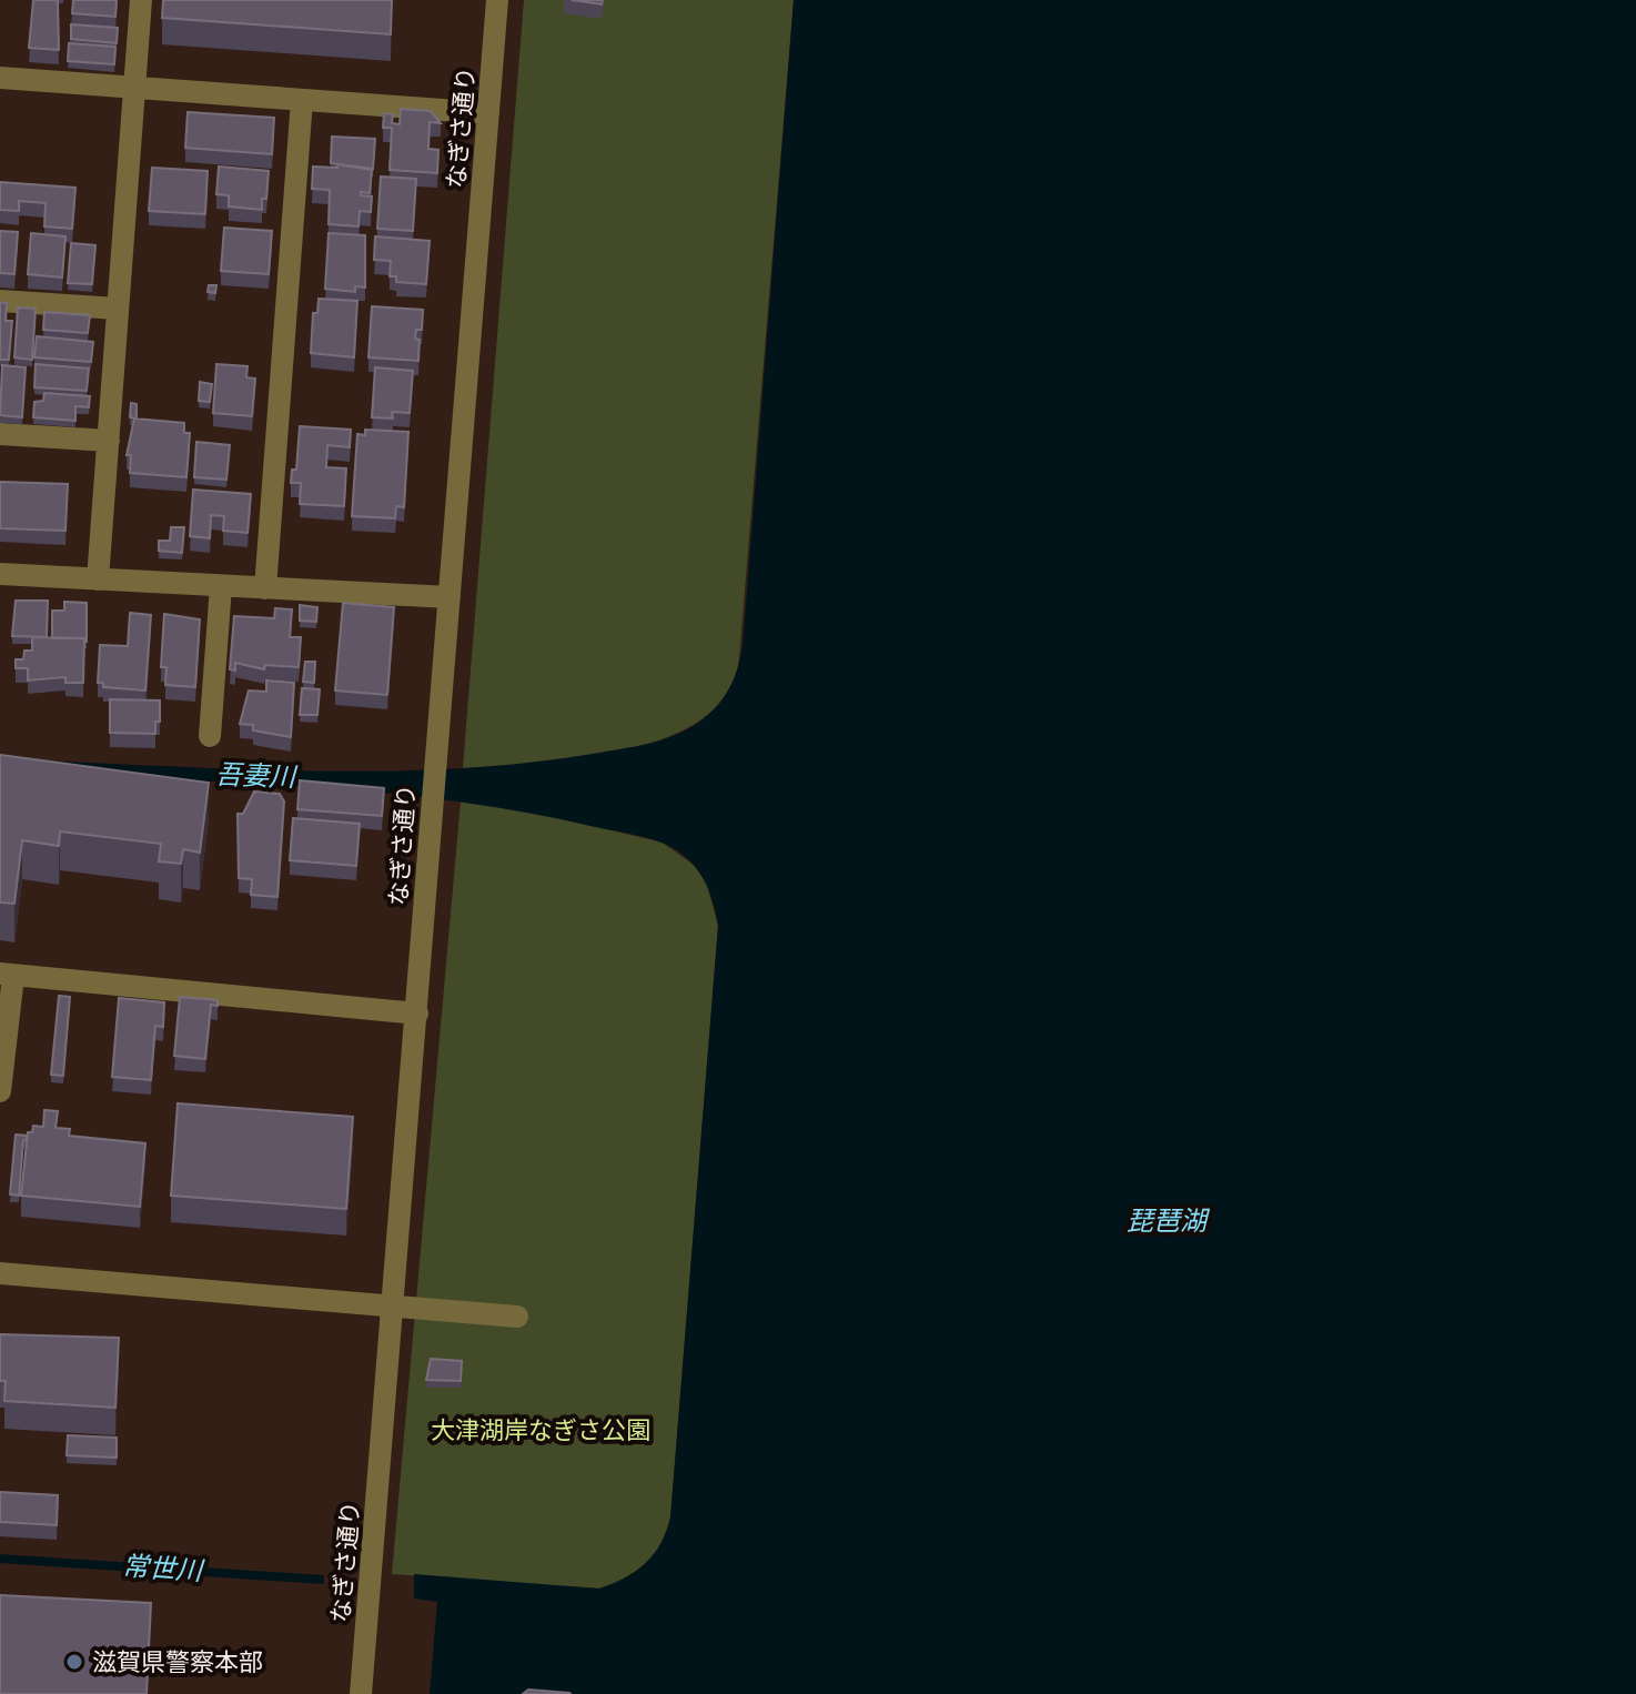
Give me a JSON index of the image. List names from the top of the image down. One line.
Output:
{"streets":{"street":["なぎさ通り"]},"water":["吾妻川","琵琶湖","常世川"],"parks":["大津湖岸なぎさ公園"],"places":["滋賀県警察本部"]}
